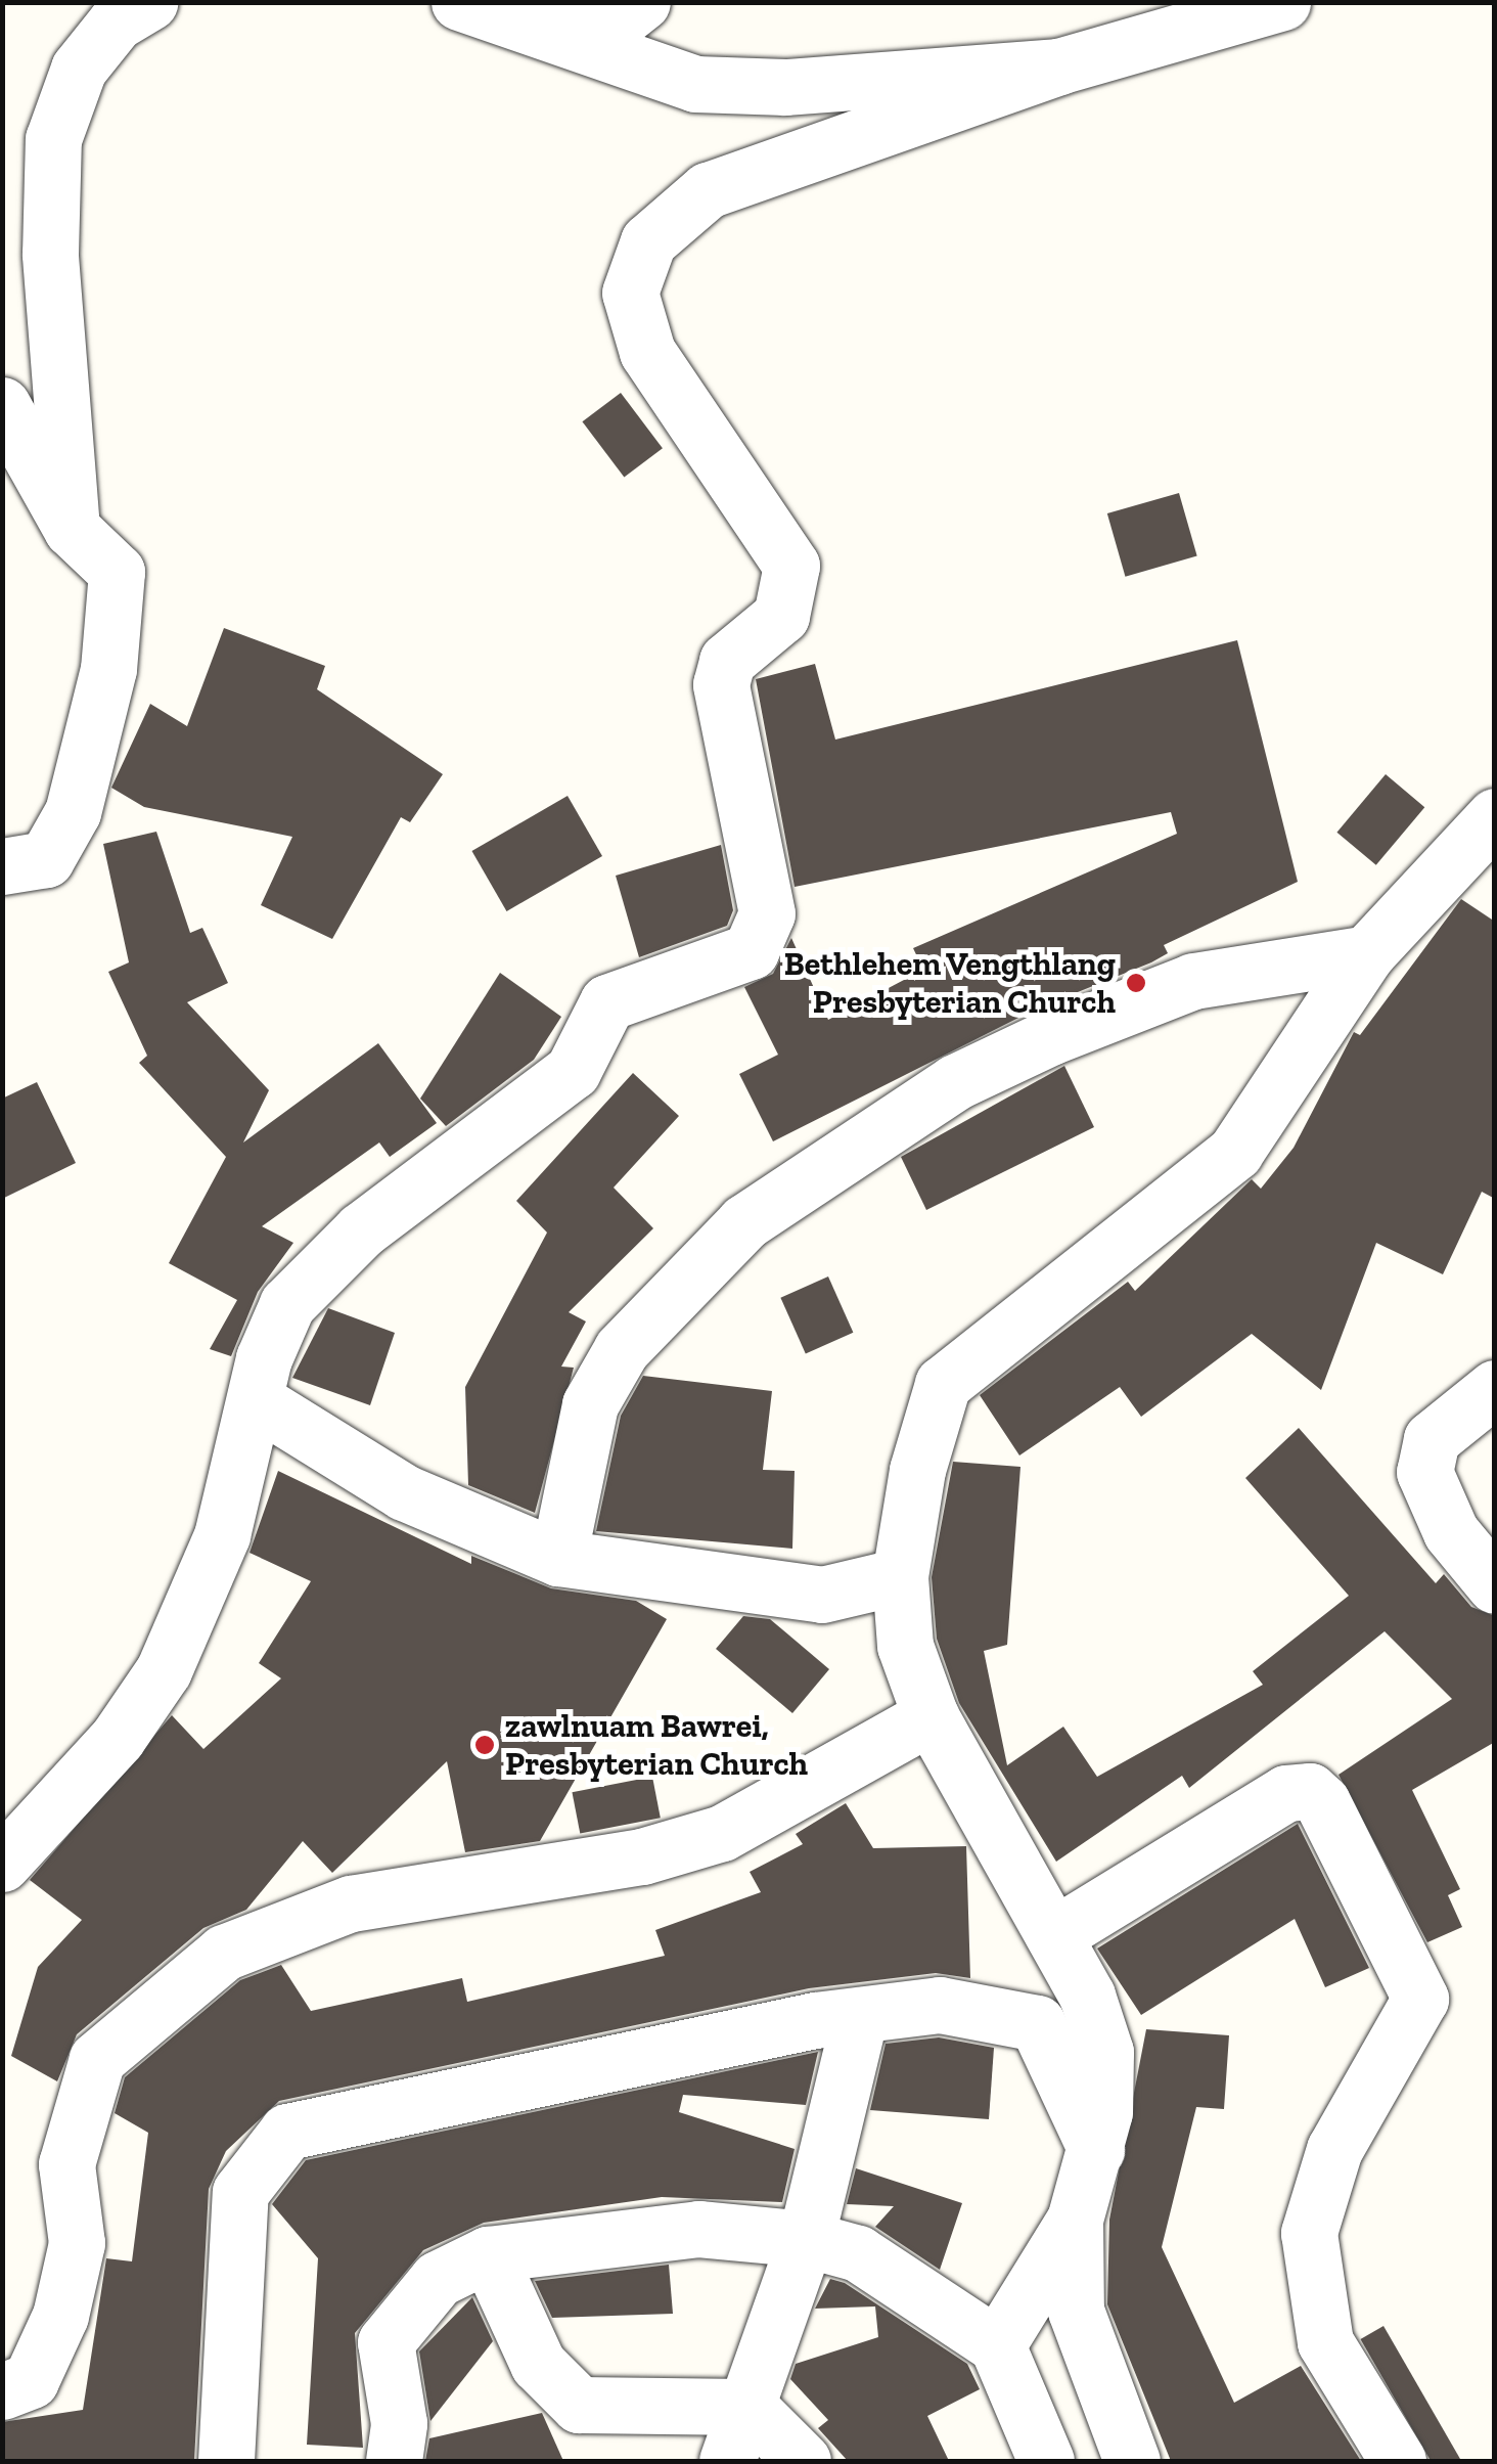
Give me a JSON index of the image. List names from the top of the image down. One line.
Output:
{"places":["Bethlehem Vengthlang Presbyterian Church","zawlnuam Bawrei, Presbyterian Church"]}
